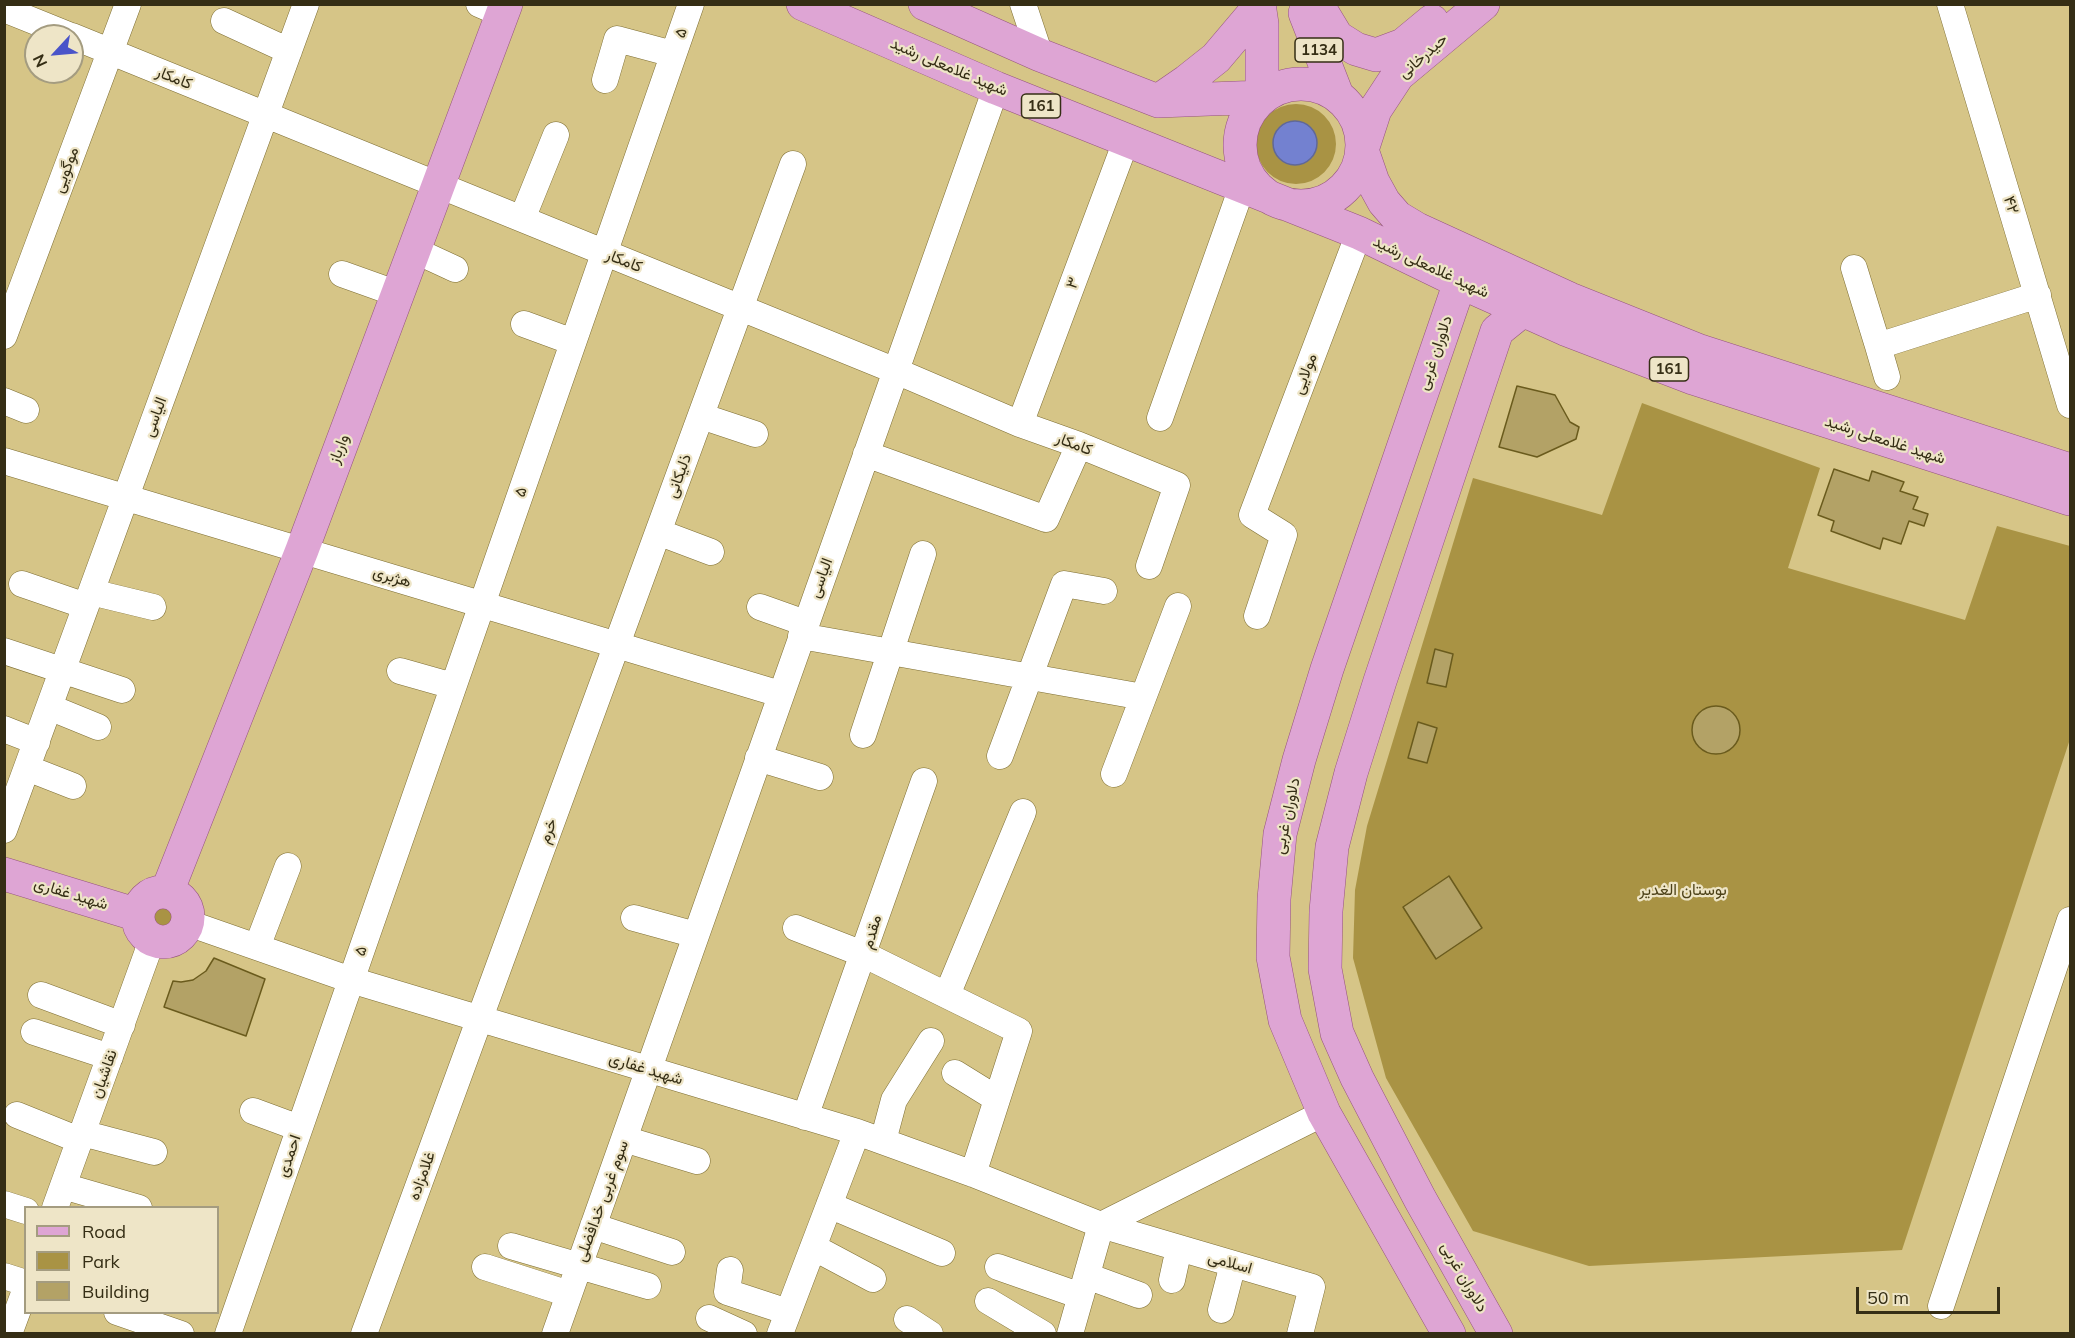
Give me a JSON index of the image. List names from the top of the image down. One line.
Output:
{"streets":{"main road":["1134","حیدرخانی","شهید غلامعلی رشید","161","دلاوران غربی","وارباز","شهید غفاری"],"street":["۵","کامکار","موگویی","۴۲","۳","مولایی","الیاسی","ذلیکانی","هژبری","خرم","مقدم","نقاشیان","احمدی","غلامزاده","سوم غربی خدافضلی","اسلامی"]},"crossings":[["۵","کامکار"],["۵","هژبری"],["۵","شهید غفاری"],["۵","احمدی"],["1134","حیدرخانی"],["1134","شهید غلامعلی رشید"],["حیدرخانی","شهید غلامعلی رشید"],["شهید غلامعلی رشید","۳"],["شهید غلامعلی رشید","دلاوران غربی"],["شهید غلامعلی رشید","مولایی"],["شهید غلامعلی رشید","الیاسی"],["کامکار","موگویی"],["کامکار","۳"],["کامکار","الیاسی"],["کامکار","وارباز"],["کامکار","ذلیکانی"],["الیاسی","هژبری"],["الیاسی","شهید غفاری"],["الیاسی","سوم غربی خدافضلی"],["وارباز","هژبری"],["وارباز","شهید غفاری"],["وارباز","نقاشیان"],["ذلیکانی","هژبری"],["ذلیکانی","خرم"],["هژبری","خرم"],["خرم","شهید غفاری"],["خرم","غلامزاده"],["شهید غفاری","نقاشیان"],["شهید غفاری","احمدی"],["شهید غفاری","غلامزاده"],["شهید غفاری","سوم غربی خدافضلی"],["شهید غفاری","اسلامی"]],"parks":["بوستان الغدیر"],"legend":["Road","Park","Building"],"scale_bar":"50 m","north":"bottom left"}
